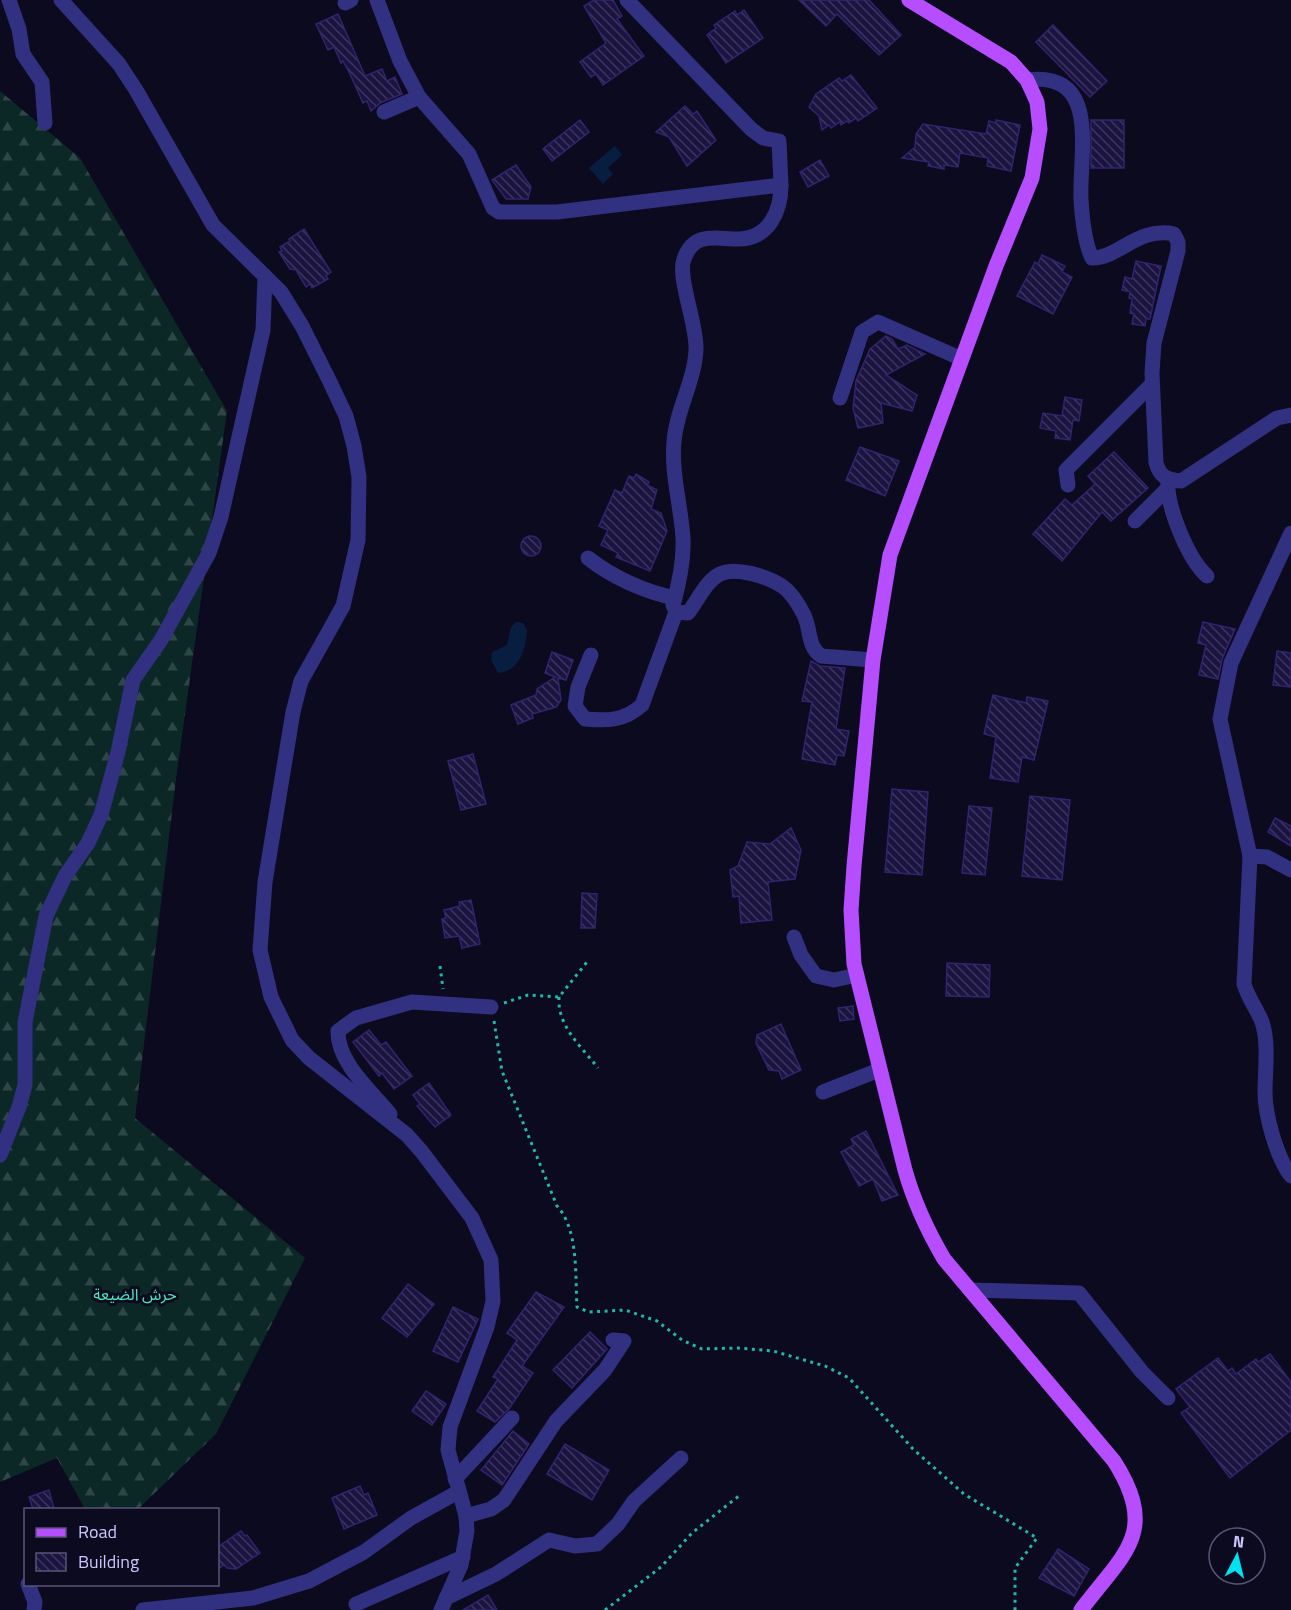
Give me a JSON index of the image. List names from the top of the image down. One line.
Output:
{"parks":["حرش الضيعة"],"legend":["Road","Building"],"north":"top"}
